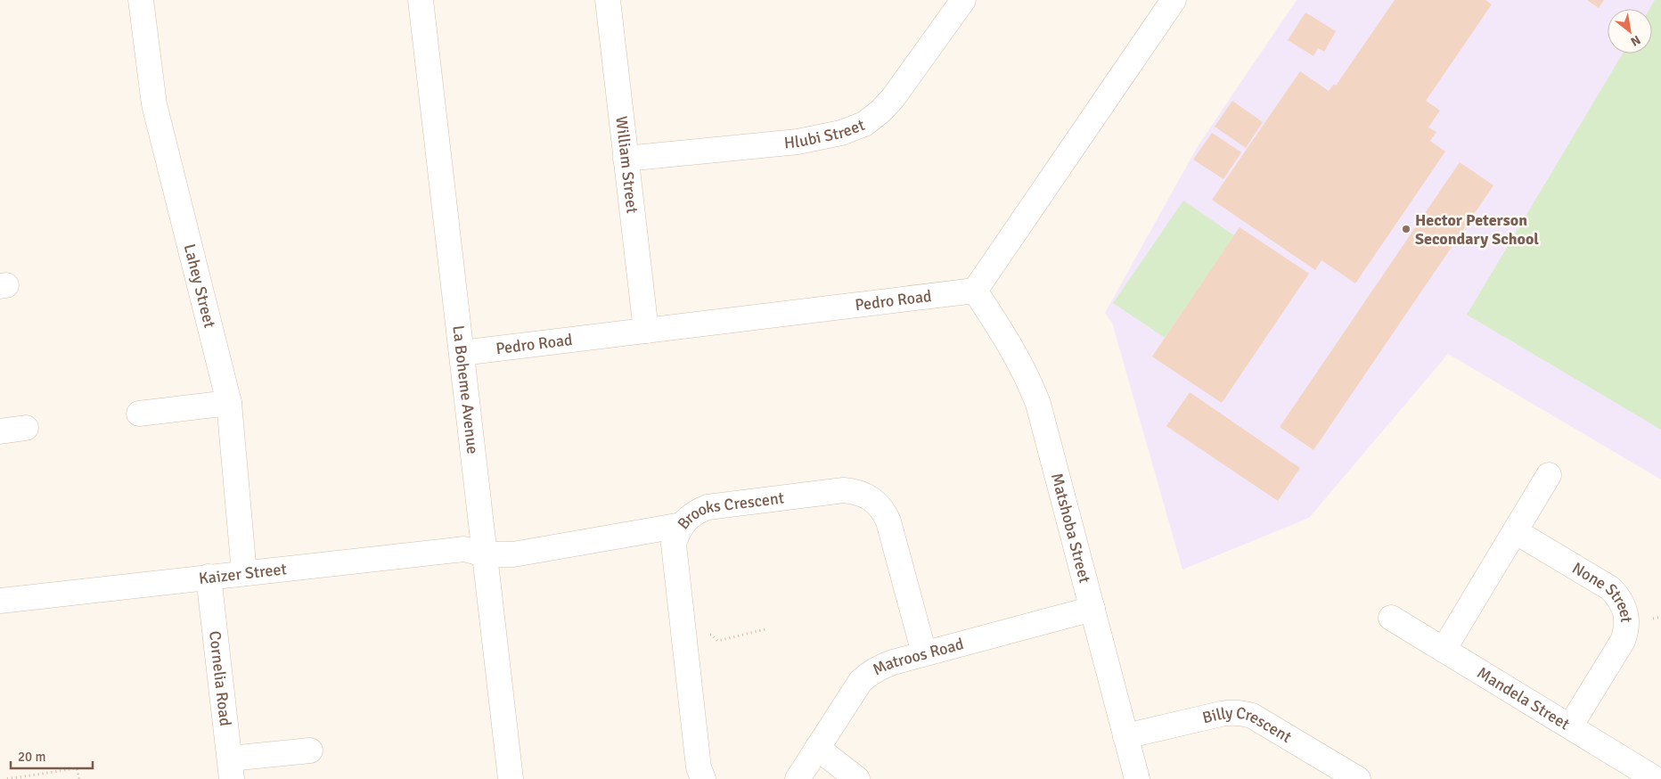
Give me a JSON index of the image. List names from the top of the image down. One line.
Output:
{"streets":{"street":["Hlubi Street","William Street","Lahey Street","Pedro Road","La Boheme Avenue","Brooks Crescent","Matshoba Street","Kaizer Street","None Street","Matroos Road","Cornelia Road","Mandela Street","Billy Crescent"]},"crossings":[["Hlubi Street","William Street"],["William Street","Pedro Road"],["Lahey Street","Kaizer Street"],["Pedro Road","La Boheme Avenue"],["Pedro Road","Matshoba Street"],["La Boheme Avenue","Kaizer Street"],["Brooks Crescent","Kaizer Street"],["Brooks Crescent","Matroos Road"],["Matshoba Street","Matroos Road"],["Matshoba Street","Billy Crescent"],["Kaizer Street","Cornelia Road"],["None Street","Mandela Street"]],"places":["Hector Peterson Secondary School"],"scale_bar":"20 m","north":"bottom right"}
